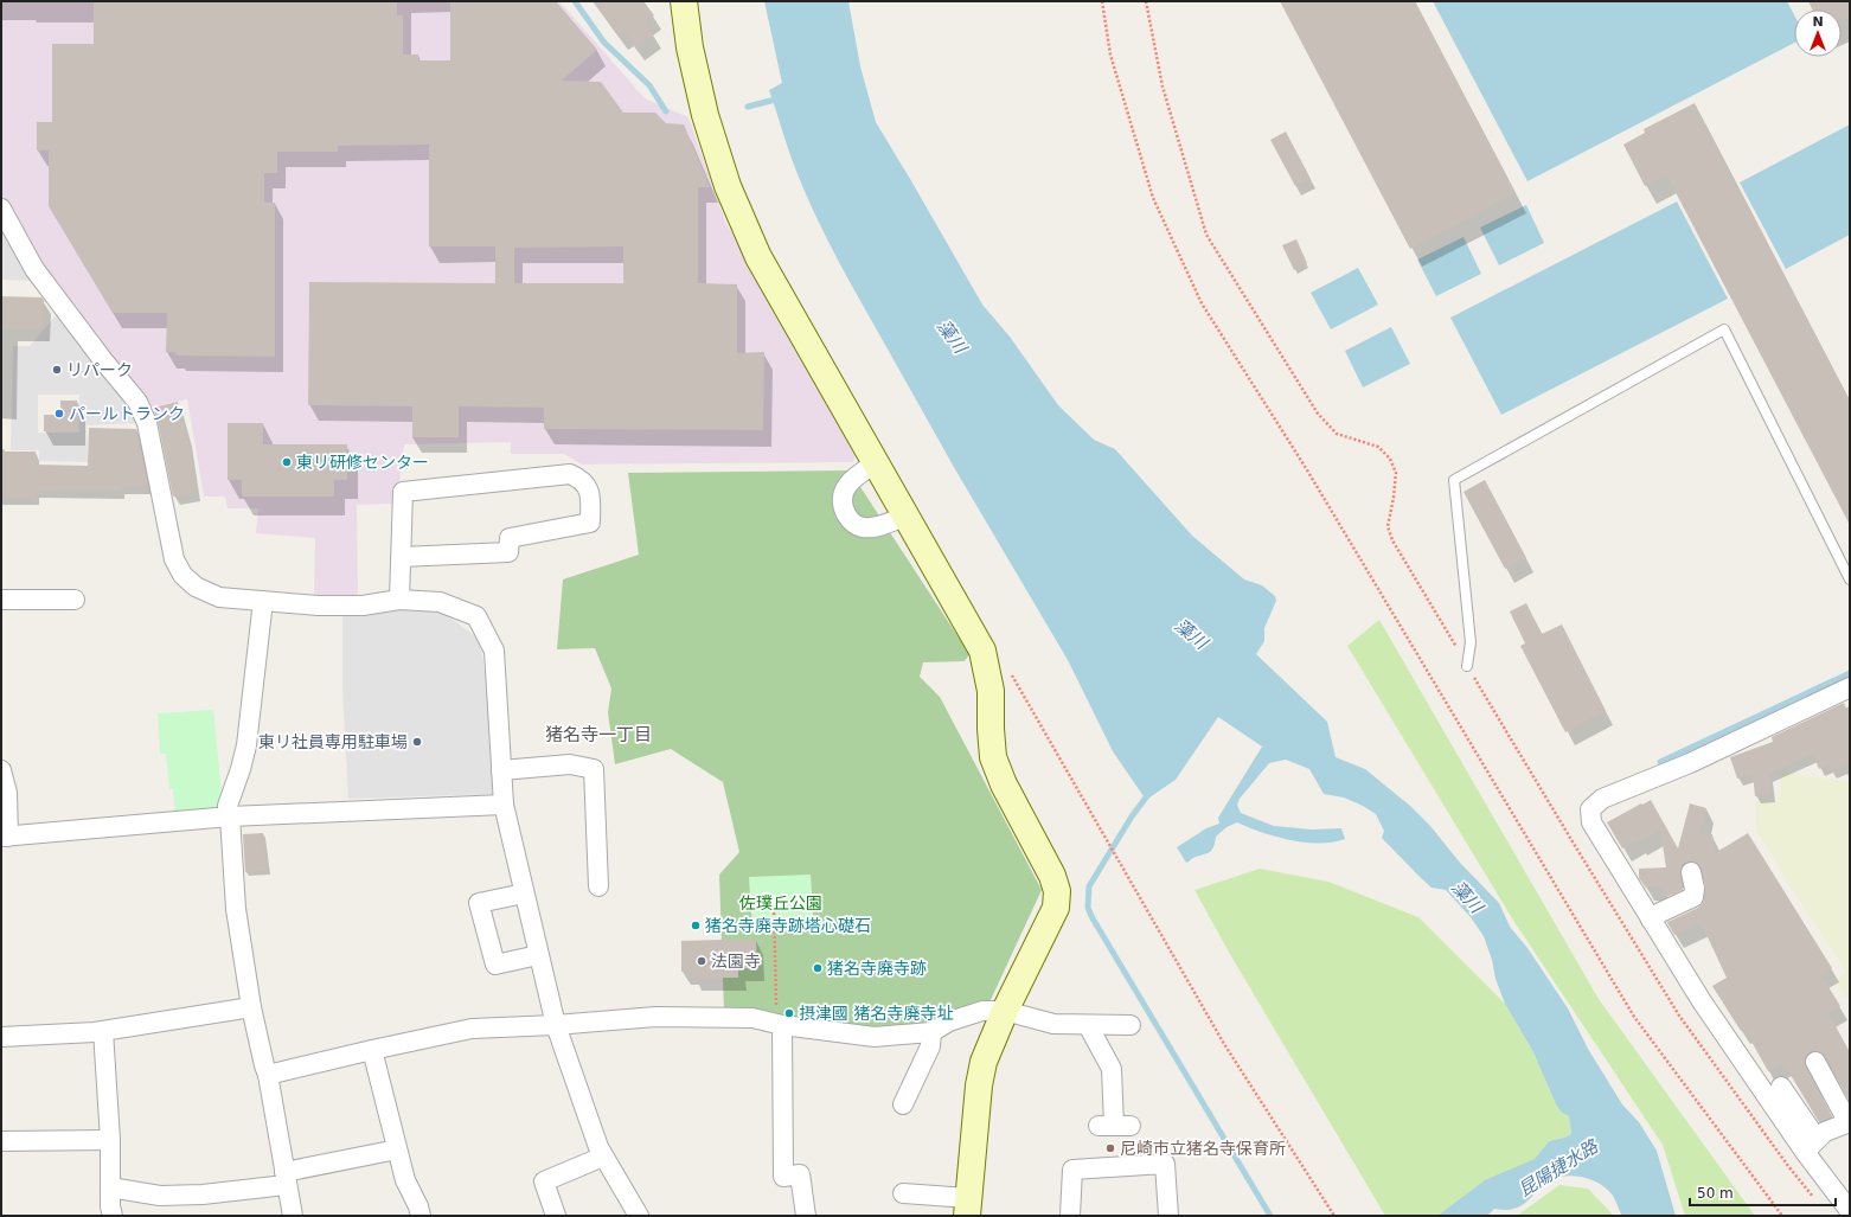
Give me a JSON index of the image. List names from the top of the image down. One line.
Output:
{"districts":["猪名寺一丁目"],"water":["藻川","昆陽捷水路"],"parks":["佐璞丘公園"],"places":["リパーク","パールトランク","東リ研修センター","東リ社員専用駐車場","猪名寺廃寺跡塔心礎石","法園寺","猪名寺廃寺跡","摂津國 猪名寺廃寺址","尼崎市立猪名寺保育所"],"scale_bar":"50 m","north":"top"}
